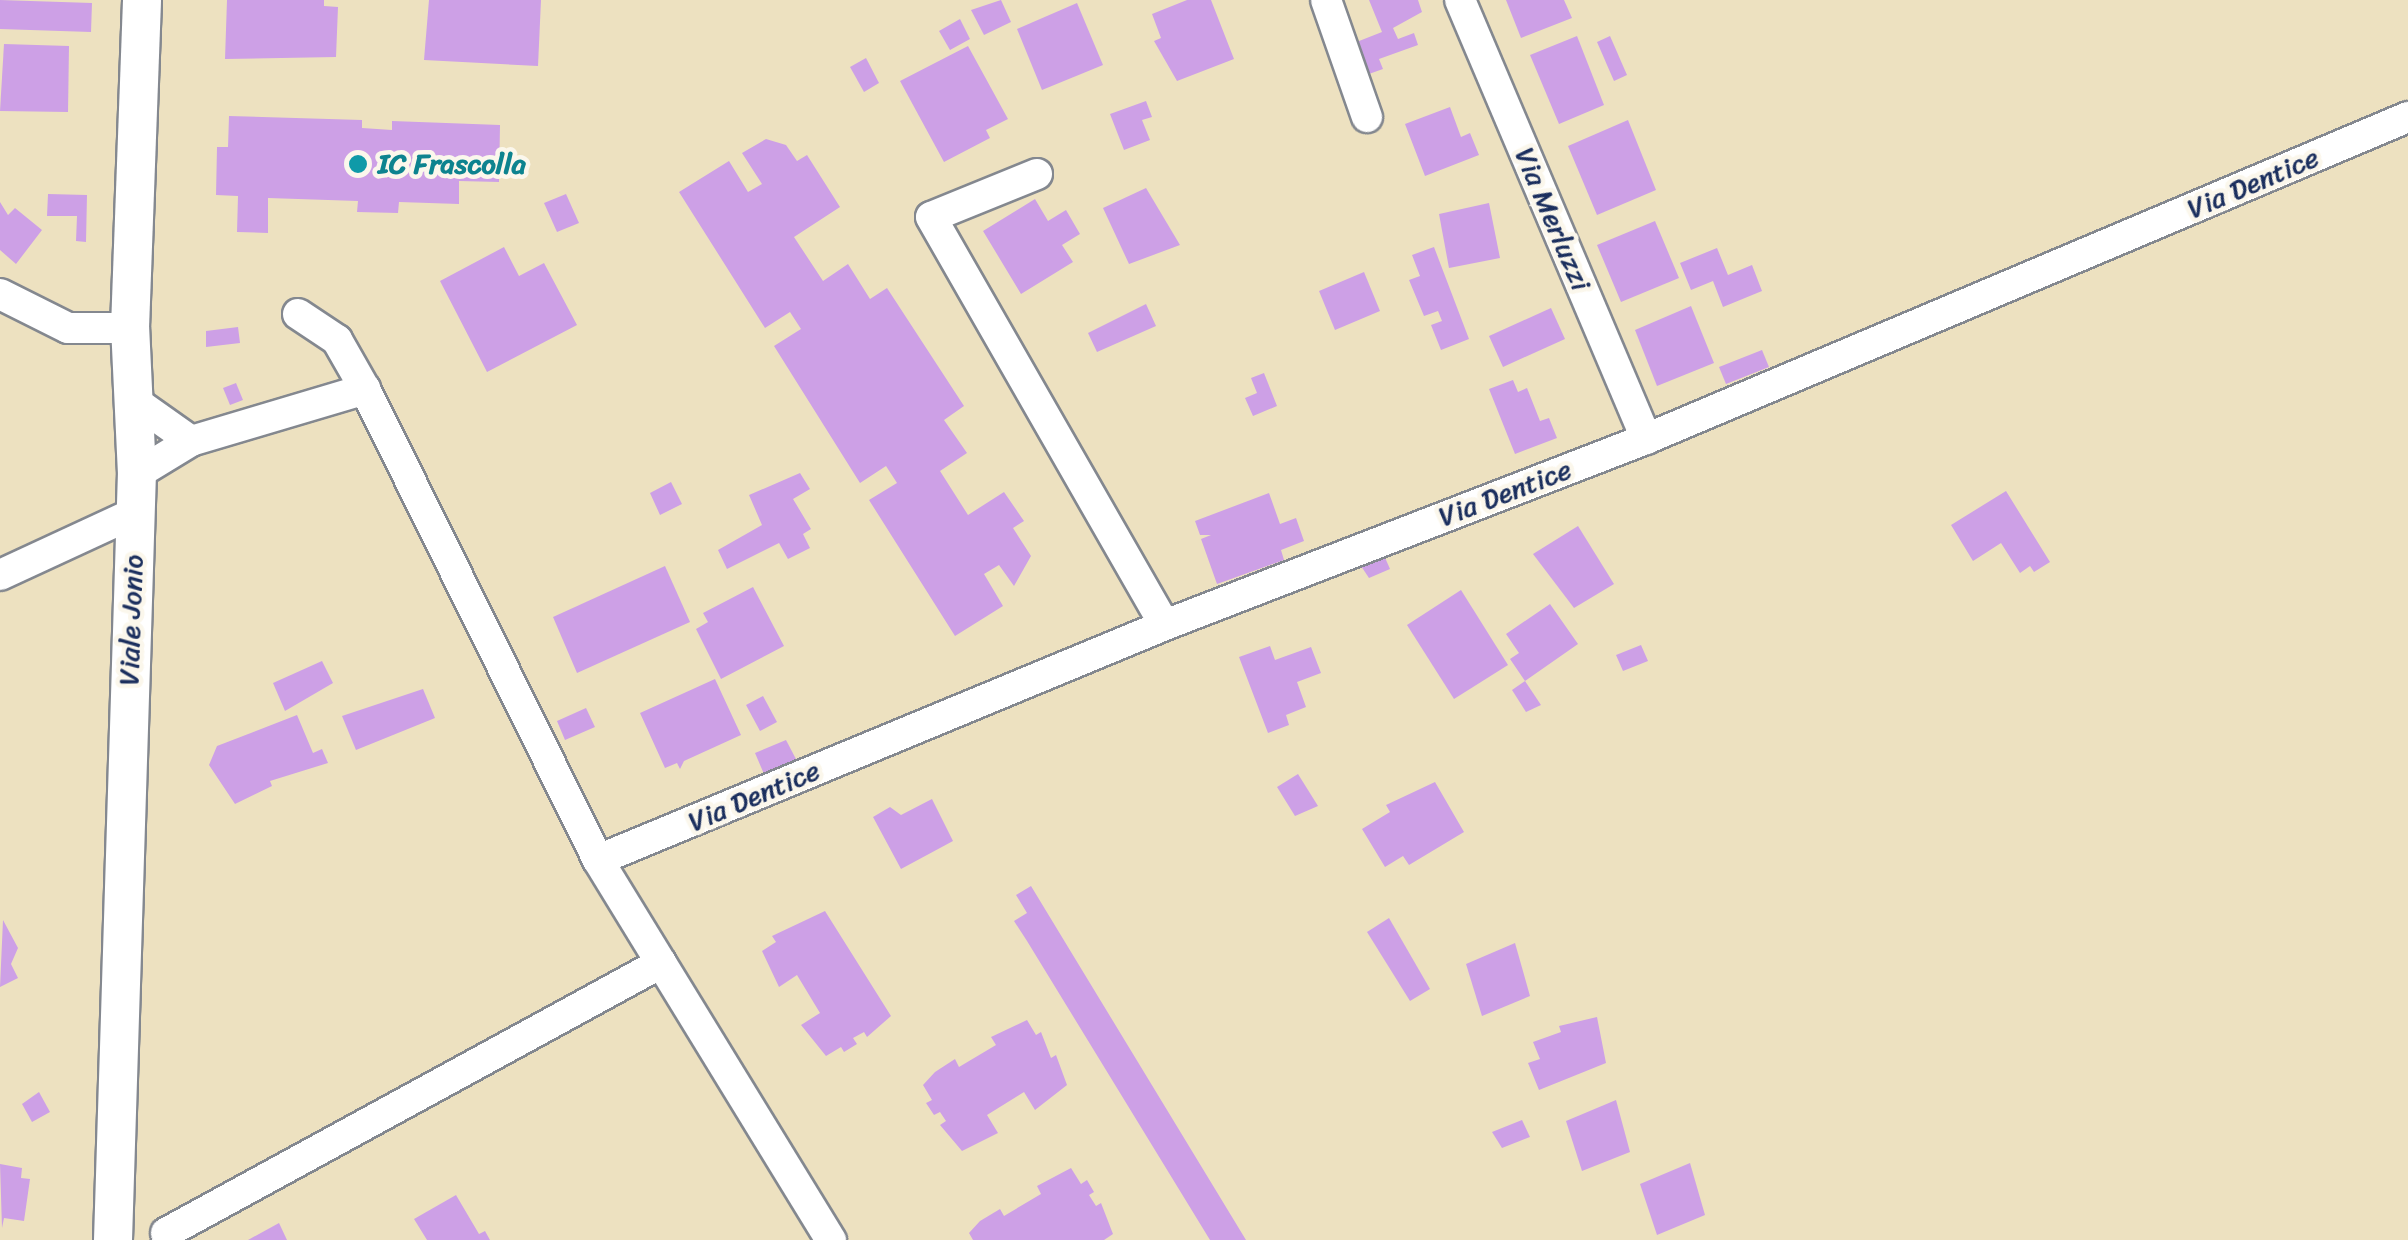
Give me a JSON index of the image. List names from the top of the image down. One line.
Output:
{"streets":{"street":["Via Dentice","Via Merluzzi","Viale Jonio"]},"crossings":[["Via Dentice","Via Merluzzi"]],"places":["IC Frascolla"]}
